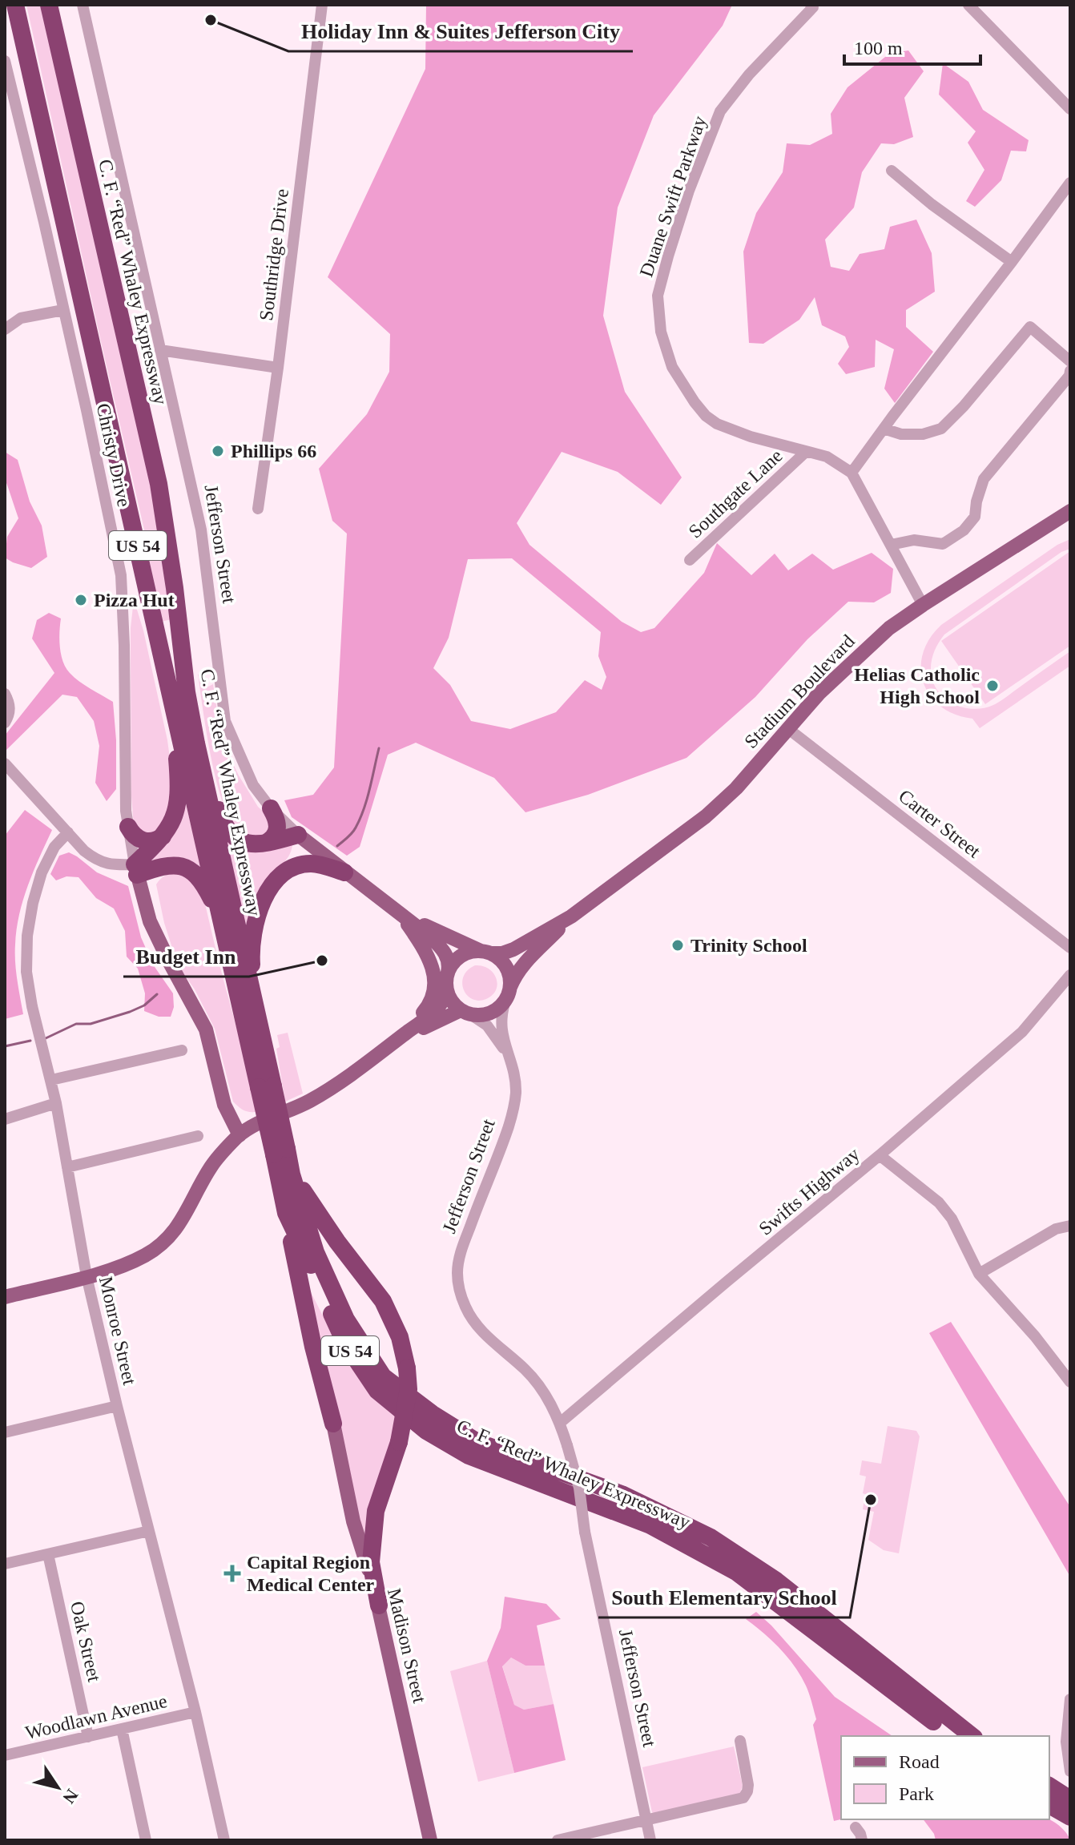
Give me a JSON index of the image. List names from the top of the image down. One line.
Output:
{"streets":{"highway":["C. F. “Red” Whaley Expressway","US 54"],"main road":["Jefferson Street","Stadium Boulevard","Madison Street"],"street":["Duane Swift Parkway","Southridge Drive","Christy Drive","Southgate Lane","Carter Street","Swifts Highway","Monroe Street","Oak Street","Woodlawn Avenue"]},"crossings":[["Duane Swift Parkway","Southgate Lane"],["Jefferson Street","Swifts Highway"],["Stadium Boulevard","Carter Street"],["Monroe Street","Woodlawn Avenue"],["Oak Street","Woodlawn Avenue"]],"places":{"other":["Holiday Inn & Suites Jefferson City","Phillips 66","Pizza Hut","Helias Catholic High School","Trinity School","Budget Inn","South Elementary School"],"health":["Capital Region Medical Center"]},"legend":["Road","Park"],"scale_bar":"100 m","north":"bottom right"}
